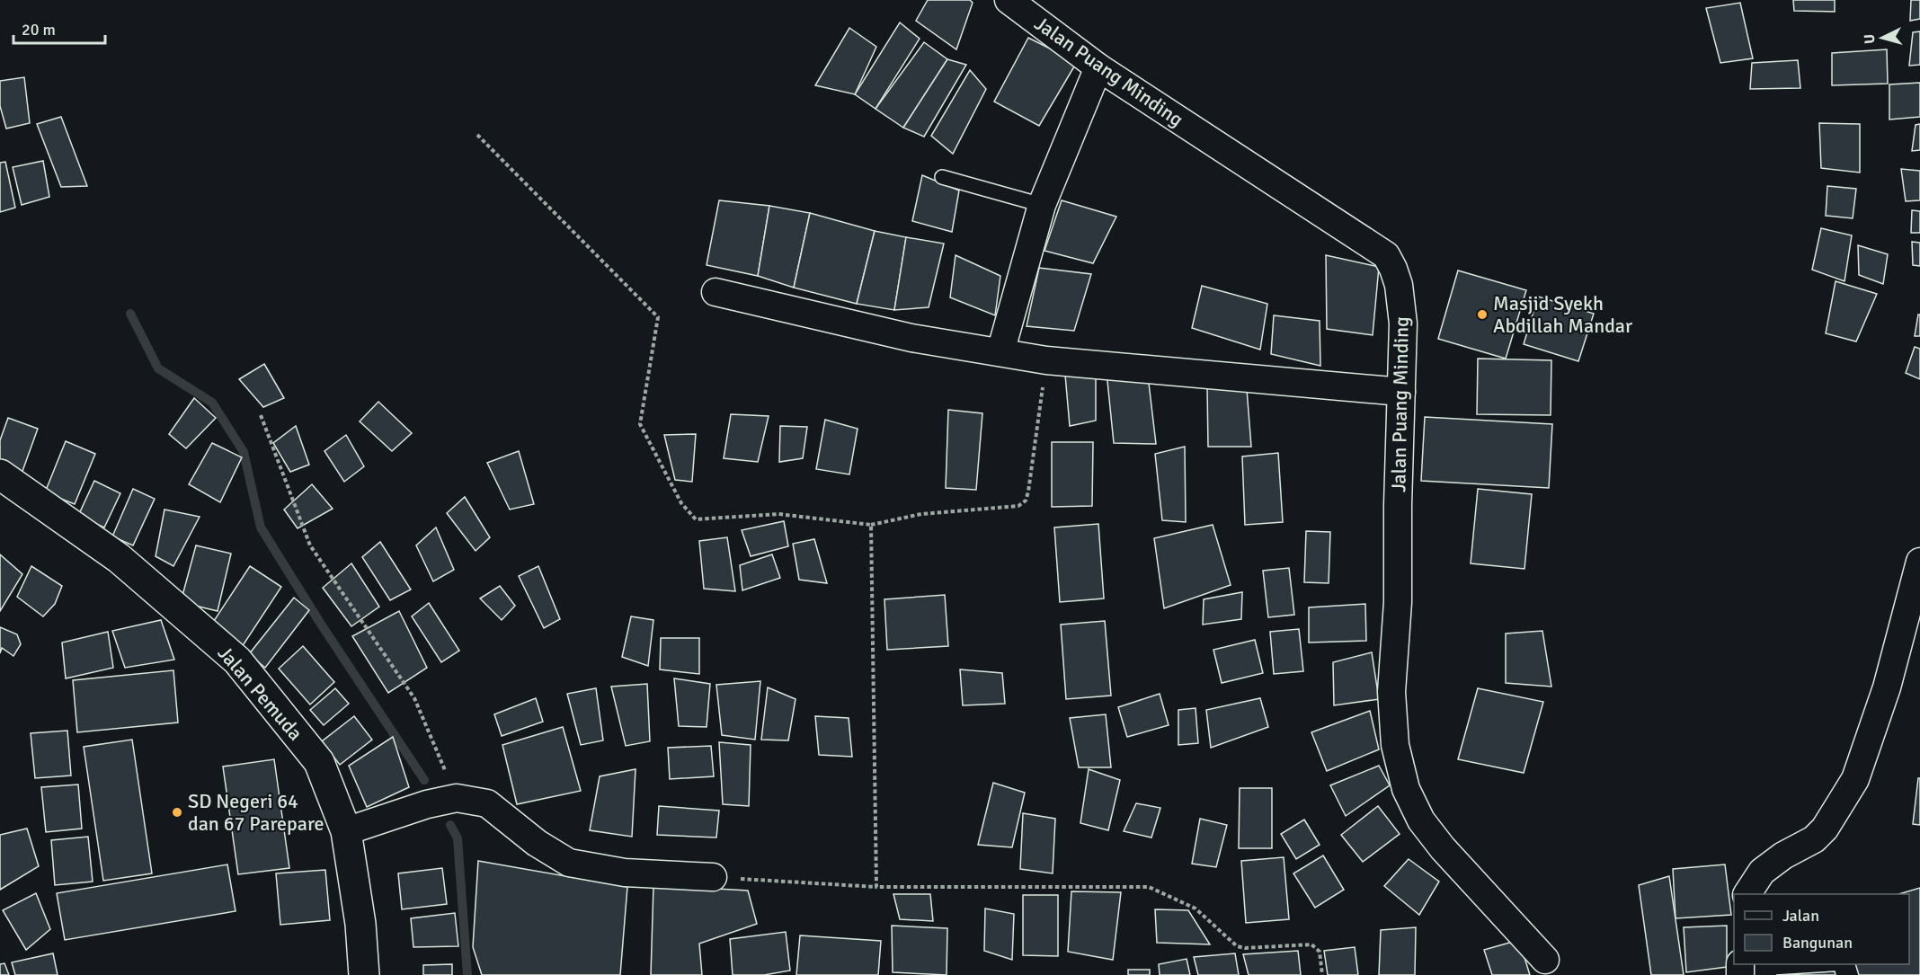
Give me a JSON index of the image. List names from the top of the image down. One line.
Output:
{"streets":{"street":["Jalan Puang Minding","Jalan Pemuda"]},"places":["Masjid Syekh Abdillah Mandar","SD Negeri 64 dan 67 Parepare"],"legend":["Jalan","Bangunan"],"scale_bar":"20 m","north":"left"}
